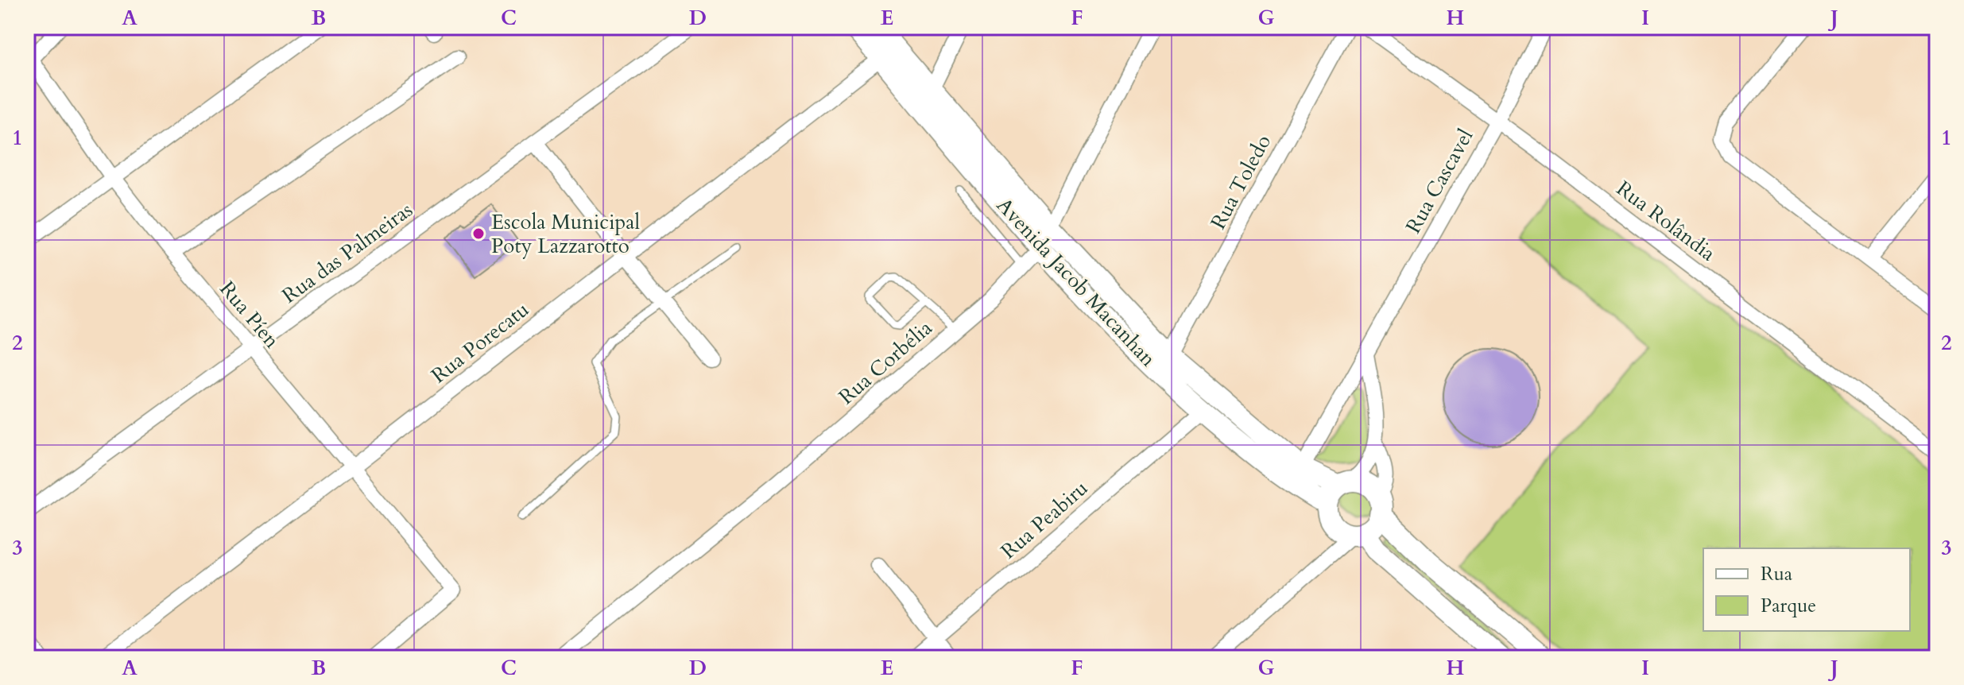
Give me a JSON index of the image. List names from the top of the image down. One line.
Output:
{"streets":{"main road":["Avenida Jacob Macanhan"],"street":["Rua Cascavel","Rua Toledo","Rua Rolândia","Rua das Palmeiras","Rua Píen","Rua Porecatu","Rua Corbélia","Rua Peabiru"]},"crossings":[["Rua Cascavel","Rua Rolândia"],["Rua Cascavel","Avenida Jacob Macanhan"],["Rua Toledo","Avenida Jacob Macanhan"],["Rua das Palmeiras","Rua Píen"],["Avenida Jacob Macanhan","Rua Porecatu"],["Avenida Jacob Macanhan","Rua Corbélia"],["Avenida Jacob Macanhan","Rua Peabiru"],["Rua Píen","Rua Porecatu"]],"places":["Escola Municipal Poty Lazzarotto"],"legend":["Rua","Parque"],"grid":{"columns":["A","B","C","D","E","F","G","H","I","J"],"rows":["1","2","3"]}}
